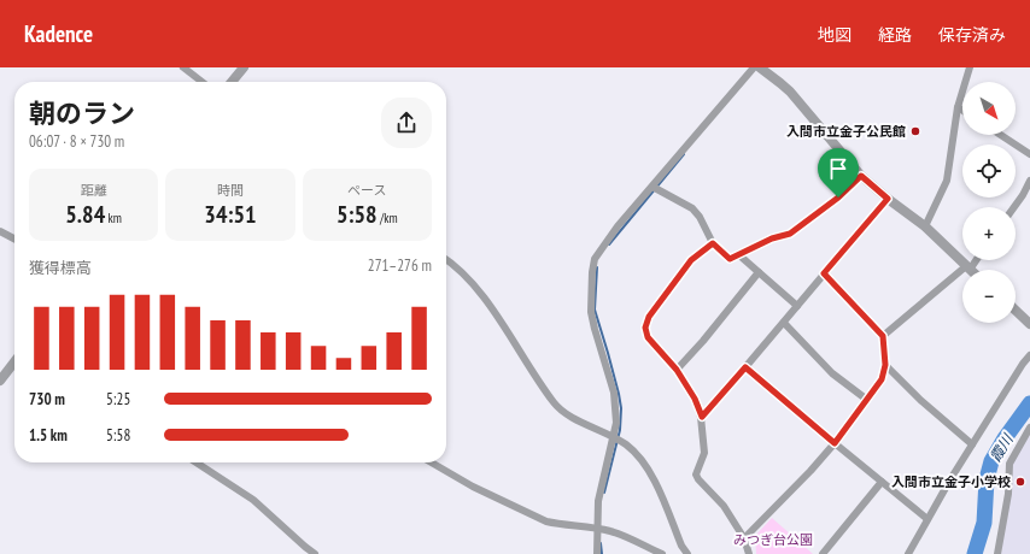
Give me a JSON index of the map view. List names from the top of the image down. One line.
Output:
{"water":["霞川"],"parks":["みつぎ台公園"],"places":["入間市立金子公民館","入間市立金子小学校"],"north":"bottom right","page":{"header":"Kadence","nav":["地図","経路","保存済み"],"map_buttons":["+","−"],"heading":["朝のラン","06:07 · 8 × 730 m"],"stats":[["距離","5.84 km"],["時間","34:51"],["ペース","5:58 /km"]],"chart":["獲得標高","271–276 m"],"list":[{"name":"730 m","note":"5:25"},{"name":"1.5 km","note":"5:58"}]}}
